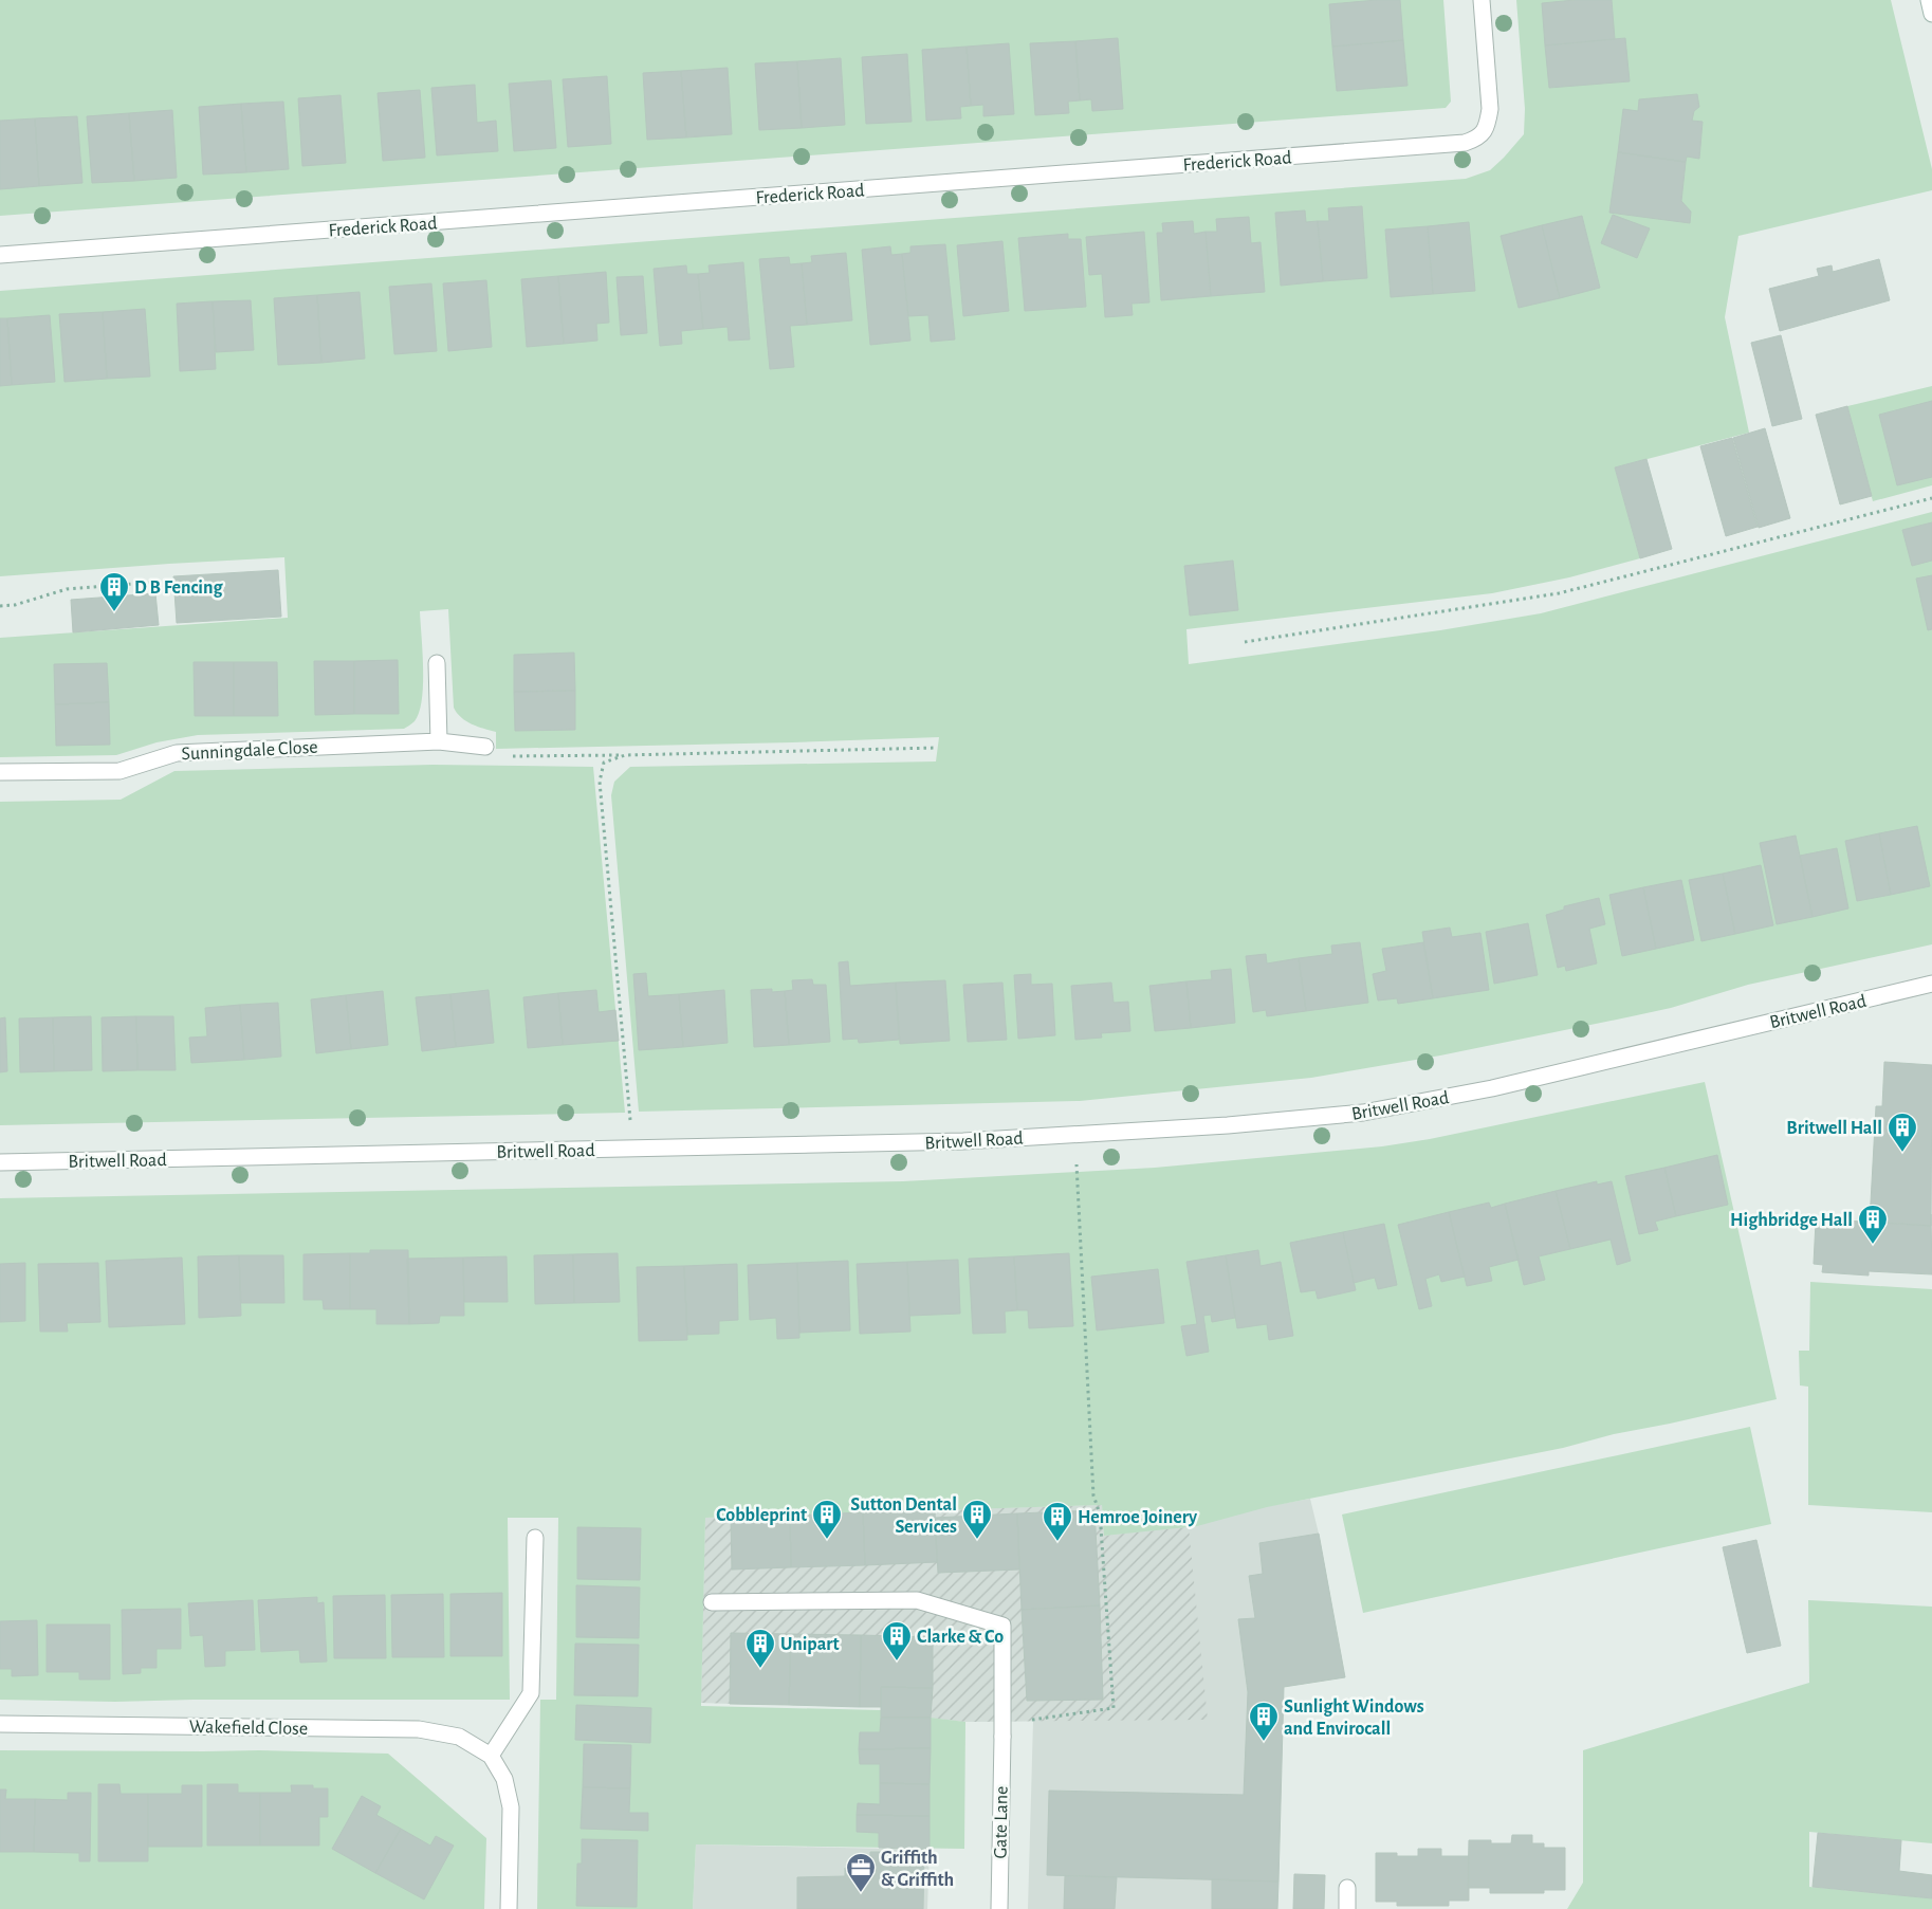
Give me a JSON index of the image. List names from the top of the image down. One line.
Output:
{"streets":{"street":["Frederick Road","Sunningdale Close","Britwell Road","Wakefield Close","Gate Lane"]},"places":{"building":["D B Fencing","Britwell Hall","Highbridge Hall","Cobbleprint","Sutton Dental Services","Hemroe Joinery","Clarke & Co","Unipart","Sunlight Windows and Envirocall"],"office":["Griffith & Griffith"]}}
